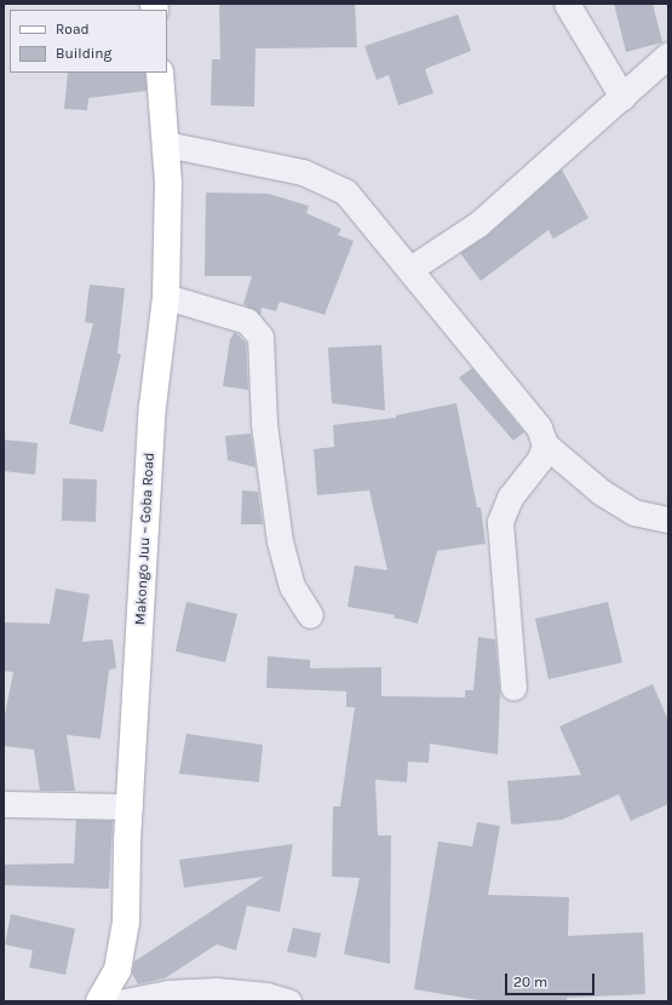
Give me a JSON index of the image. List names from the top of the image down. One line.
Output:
{"streets":{"street":["Makongo Juu – Goba Road"]},"legend":["Road","Building"],"scale_bar":"20 m"}
